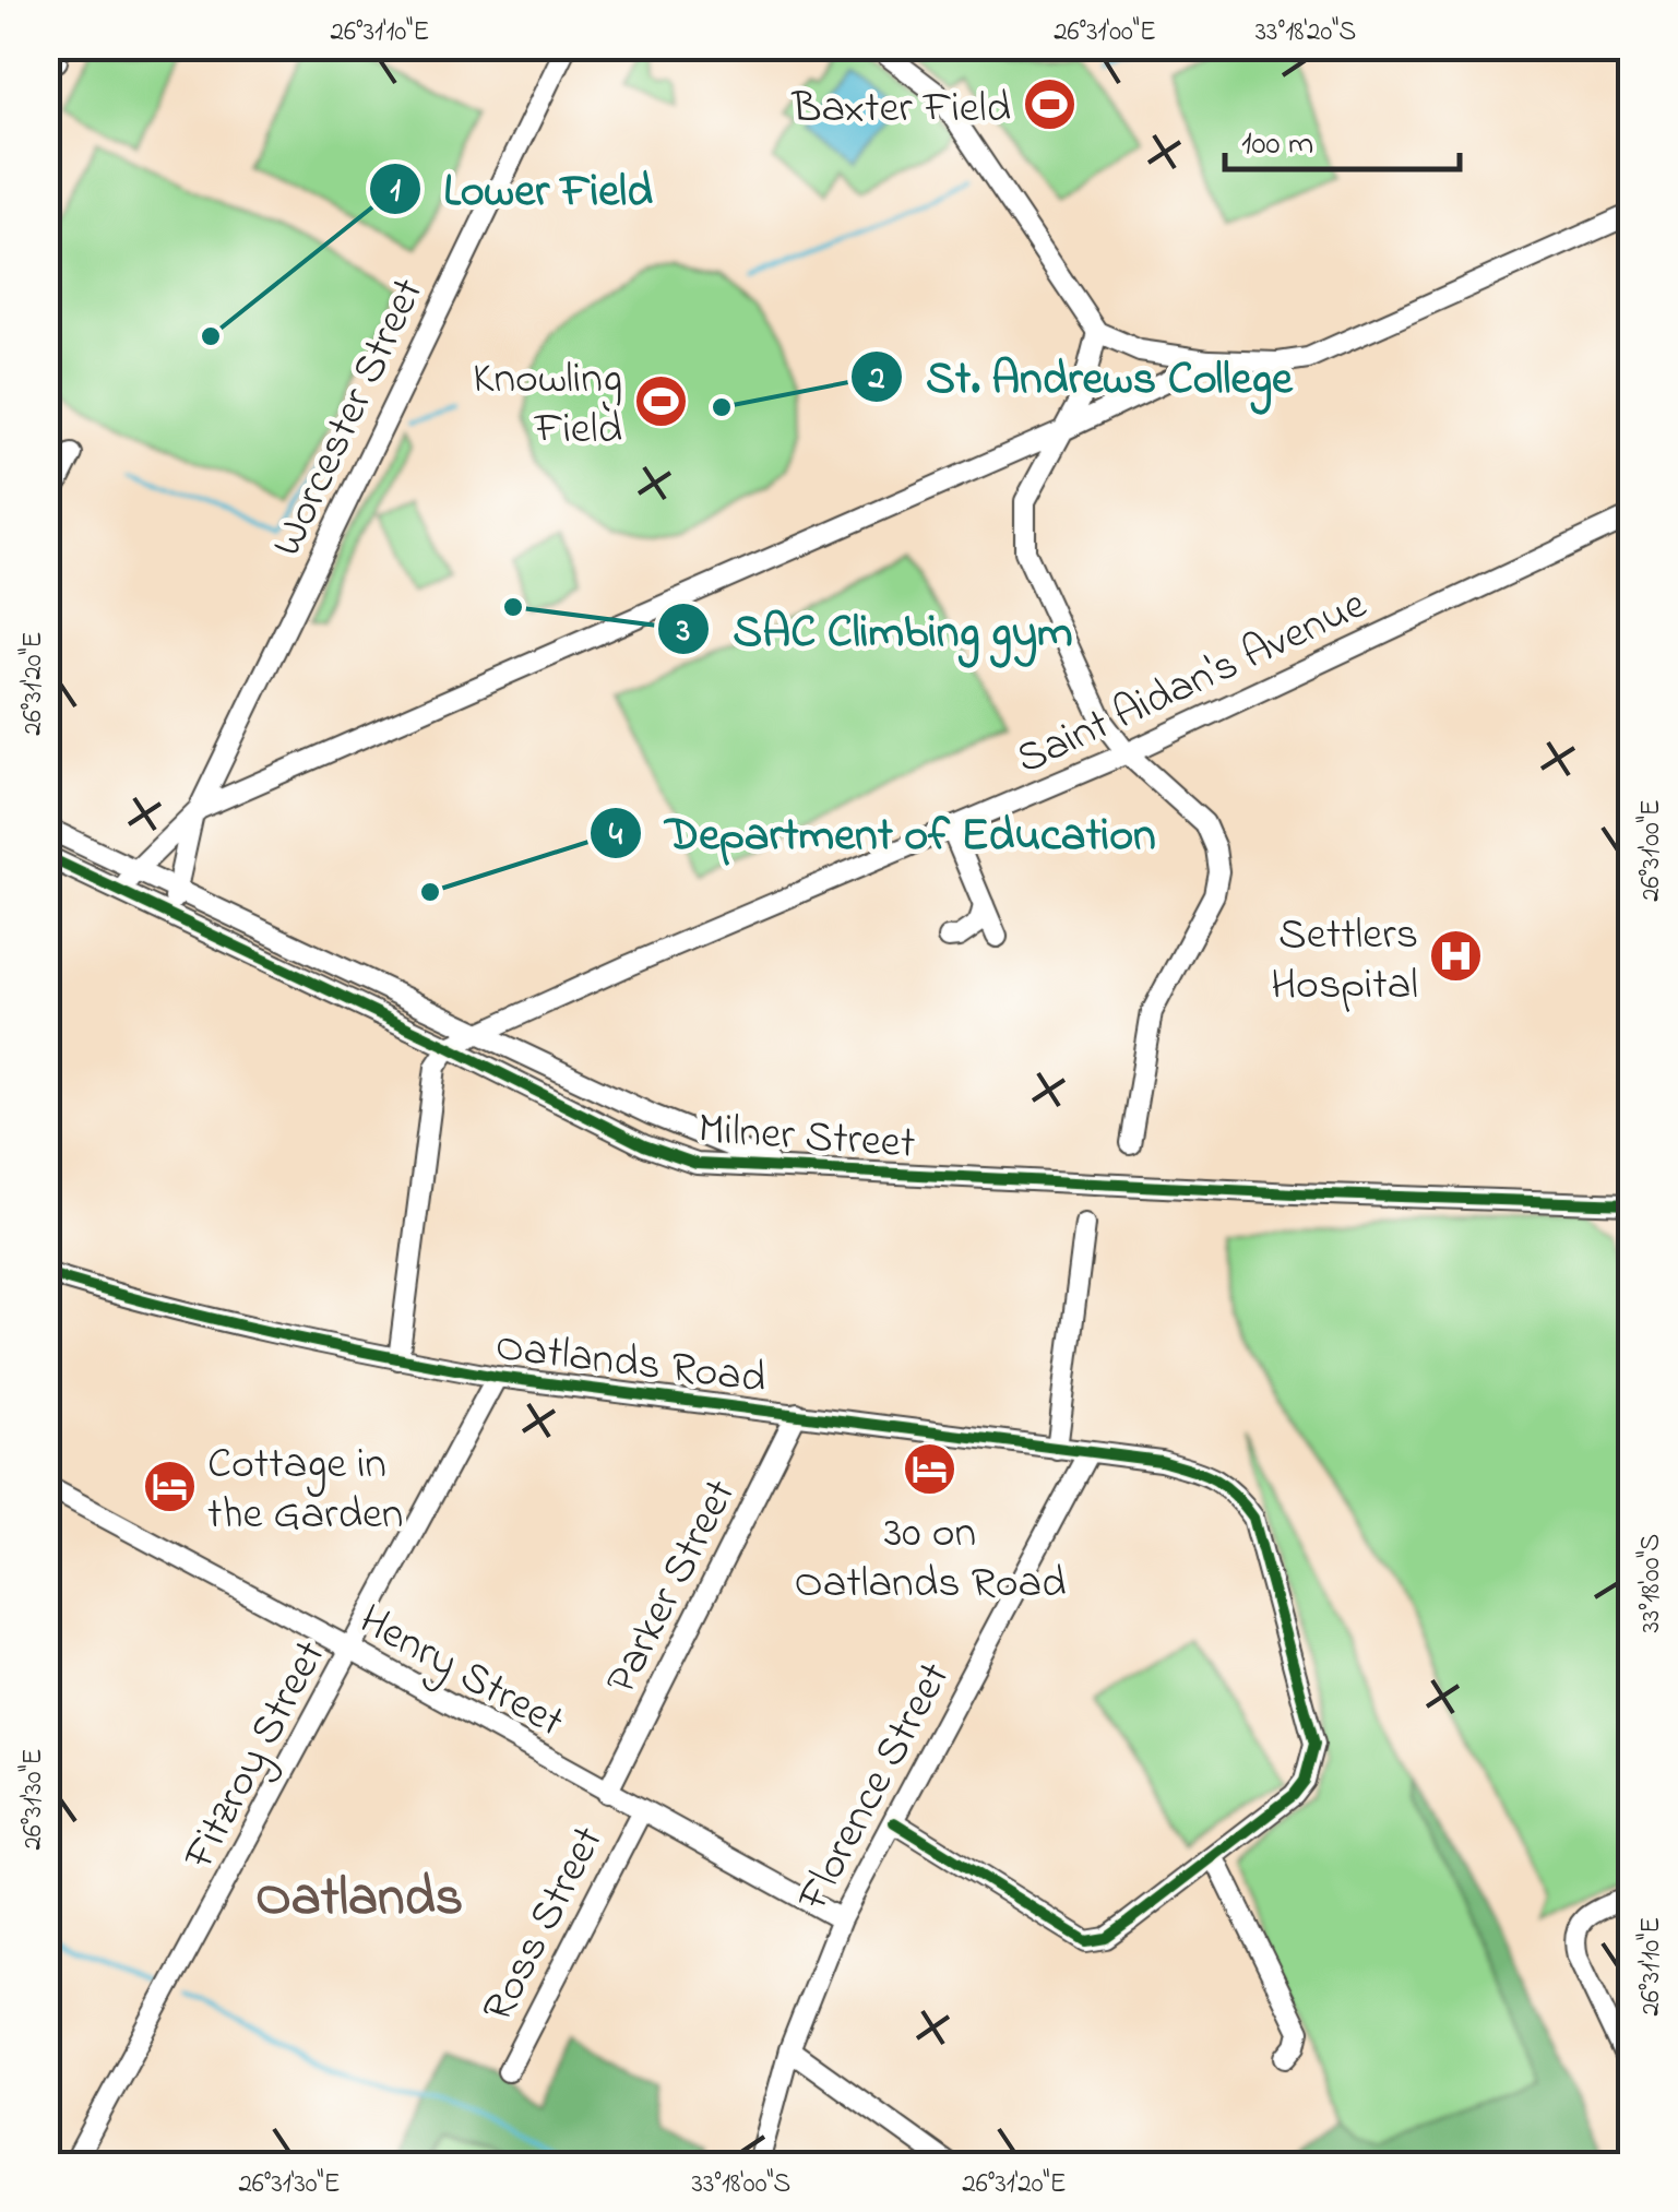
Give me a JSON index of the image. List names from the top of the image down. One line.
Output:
{"streets":{"street":["Worcester Street","Saint Aidan's Avenue","Milner Street","Oatlands Road","Parker Street","Henry Street","Fitzroy Street","Florence Street","Ross Street"]},"crossings":[["Worcester Street","Milner Street"],["Saint Aidan's Avenue","Milner Street"],["Oatlands Road","Parker Street"],["Oatlands Road","Fitzroy Street"],["Oatlands Road","Florence Street"],["Parker Street","Henry Street"],["Henry Street","Fitzroy Street"],["Henry Street","Florence Street"],["Henry Street","Ross Street"]],"districts":["Oatlands"],"places":{"sports":["Baxter Field","Knowling Field"],"other":["Lower Field","St. Andrews College","SAC Climbing gym","Department of Education"],"hospital":["Settlers Hospital"],"hotel":["30 on Oatlands Road","Cottage in the Garden"]},"scale_bar":"100 m","coordinates":["26°31'10\"E","26°31'00\"E","33°18'20\"S","26°31'20\"E","33°18'00\"S","26°31'30\"E"]}
